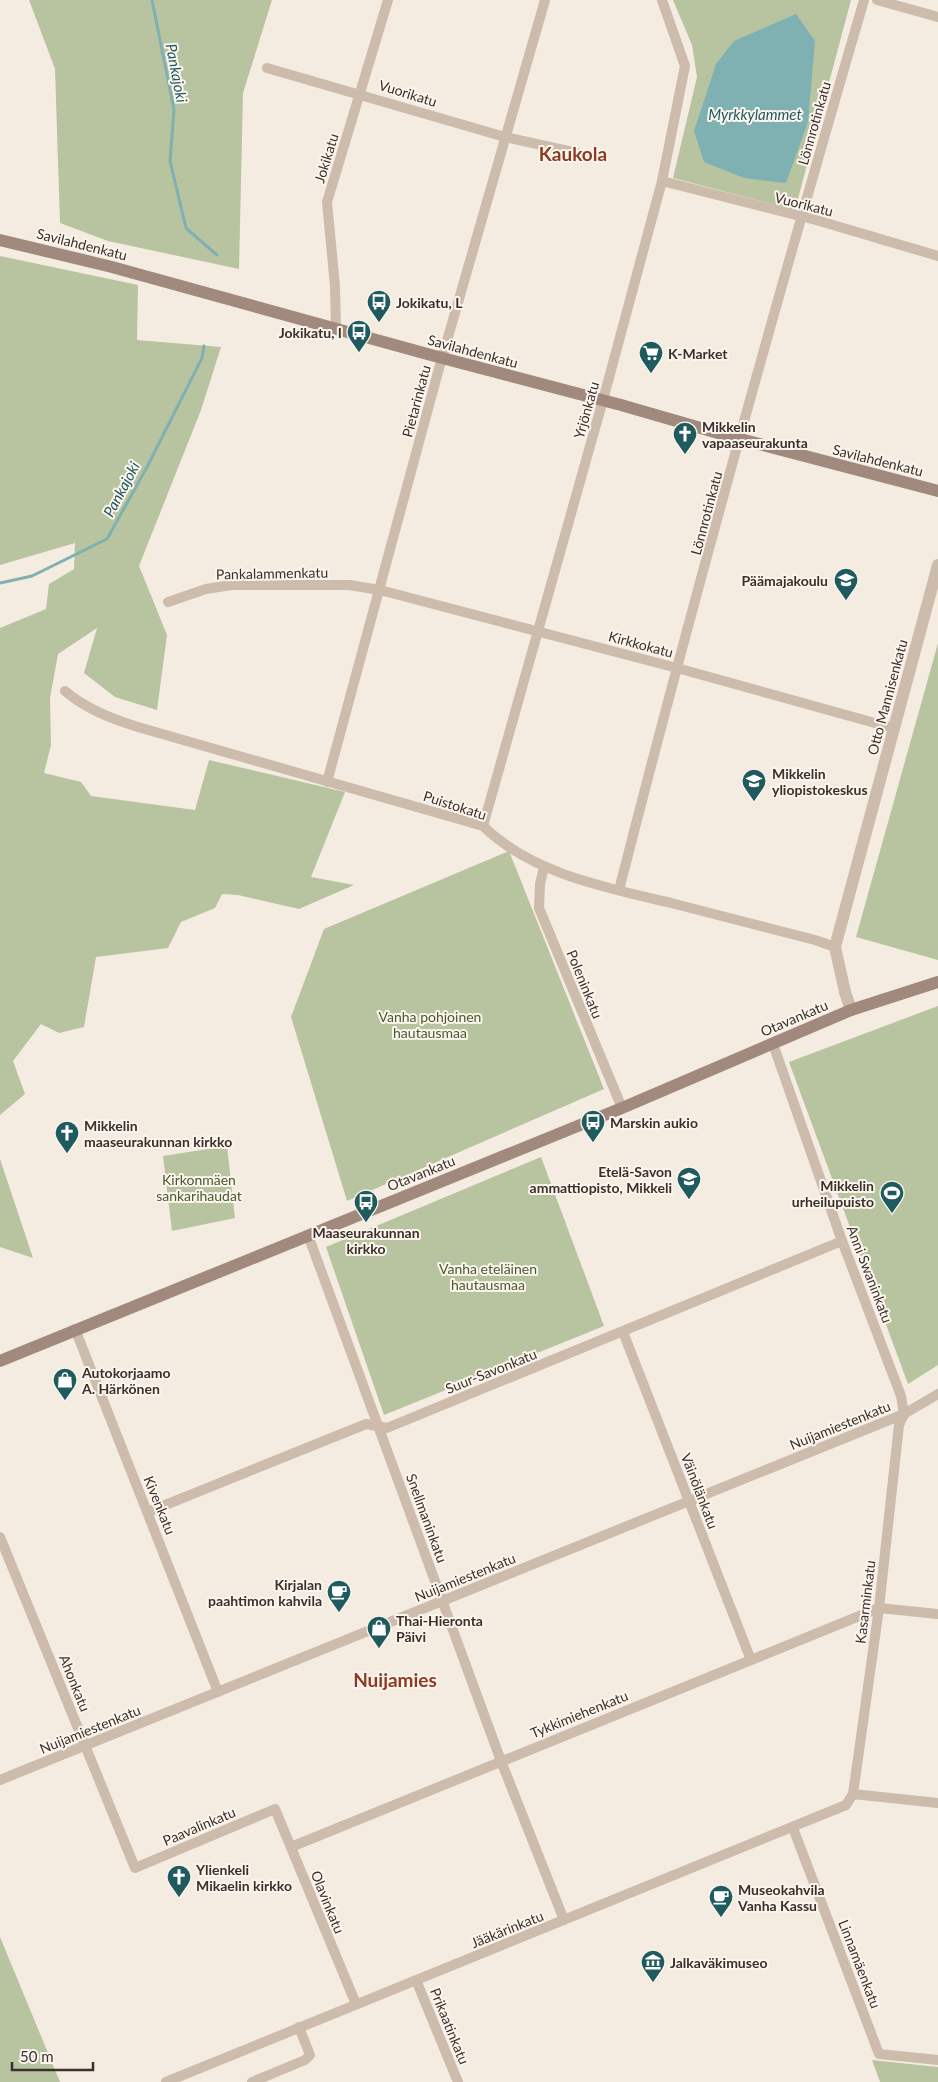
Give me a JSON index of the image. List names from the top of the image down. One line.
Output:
{"streets":{"main road":["Savilahdenkatu","Otavankatu"],"street":["Vuorikatu","Lönnrotinkatu","Jokikatu","Pietarinkatu","Yrjönkatu","Pankalammenkatu","Kirkkokatu","Otto Mannisenkatu","Puistokatu","Poleninkatu","Anni Swaninkatu","Suur-Savonkatu","Nuijamiestenkatu","Väinölänkatu","Kivenkatu","Snellmaninkatu","Kasarminkatu","Ahonkatu","Tykkimiehenkatu","Paavalinkatu","Olavinkatu","Jääkärinkatu","Linnamäenkatu","Prikaatinkatu"]},"crossings":[["Vuorikatu","Lönnrotinkatu"],["Vuorikatu","Jokikatu"],["Vuorikatu","Pietarinkatu"],["Vuorikatu","Yrjönkatu"],["Lönnrotinkatu","Savilahdenkatu"],["Lönnrotinkatu","Kirkkokatu"],["Lönnrotinkatu","Puistokatu"],["Jokikatu","Savilahdenkatu"],["Savilahdenkatu","Pietarinkatu"],["Savilahdenkatu","Yrjönkatu"],["Pietarinkatu","Pankalammenkatu"],["Pietarinkatu","Kirkkokatu"],["Pietarinkatu","Puistokatu"],["Yrjönkatu","Kirkkokatu"],["Yrjönkatu","Puistokatu"],["Pankalammenkatu","Kirkkokatu"],["Kirkkokatu","Otto Mannisenkatu"],["Otto Mannisenkatu","Puistokatu"],["Otto Mannisenkatu","Otavankatu"],["Puistokatu","Poleninkatu"],["Poleninkatu","Otavankatu"],["Otavankatu","Anni Swaninkatu"],["Otavankatu","Kivenkatu"],["Otavankatu","Snellmaninkatu"],["Anni Swaninkatu","Suur-Savonkatu"],["Anni Swaninkatu","Nuijamiestenkatu"],["Anni Swaninkatu","Kasarminkatu"],["Suur-Savonkatu","Väinölänkatu"],["Suur-Savonkatu","Kivenkatu"],["Suur-Savonkatu","Snellmaninkatu"],["Nuijamiestenkatu","Väinölänkatu"],["Nuijamiestenkatu","Kivenkatu"],["Nuijamiestenkatu","Snellmaninkatu"],["Nuijamiestenkatu","Kasarminkatu"],["Nuijamiestenkatu","Ahonkatu"],["Väinölänkatu","Tykkimiehenkatu"],["Snellmaninkatu","Tykkimiehenkatu"],["Snellmaninkatu","Jääkärinkatu"],["Kasarminkatu","Tykkimiehenkatu"],["Kasarminkatu","Jääkärinkatu"],["Ahonkatu","Paavalinkatu"],["Tykkimiehenkatu","Olavinkatu"],["Paavalinkatu","Olavinkatu"],["Olavinkatu","Jääkärinkatu"],["Jääkärinkatu","Linnamäenkatu"],["Jääkärinkatu","Prikaatinkatu"]],"districts":["Kaukola","Nuijamies"],"water":["Pankajoki","Myrkkylammet"],"parks":["Vanha pohjoinen hautausmaa","Kirkonmäen sankarihaudat","Vanha eteläinen hautausmaa"],"places":{"bus stop":["Jokikatu, L","Jokikatu, I","Marskin aukio","Maaseurakunnan kirkko"],"supermarket":["K-Market"],"church":["Mikkelin vapaaseurakunta","Mikkelin maaseurakunnan kirkko","Ylienkeli Mikaelin kirkko"],"school or university":["Päämajakoulu","Mikkelin yliopistokeskus","Etelä-Savon ammattiopisto, Mikkeli"],"sports":["Mikkelin urheilupuisto"],"shop":["Autokorjaamo A. Härkönen","Thai-Hieronta Päivi"],"cafe":["Kirjalan paahtimon kahvila","Museokahvila Vanha Kassu"],"museum":["Jalkaväkimuseo"]},"scale_bar":"50 m"}
